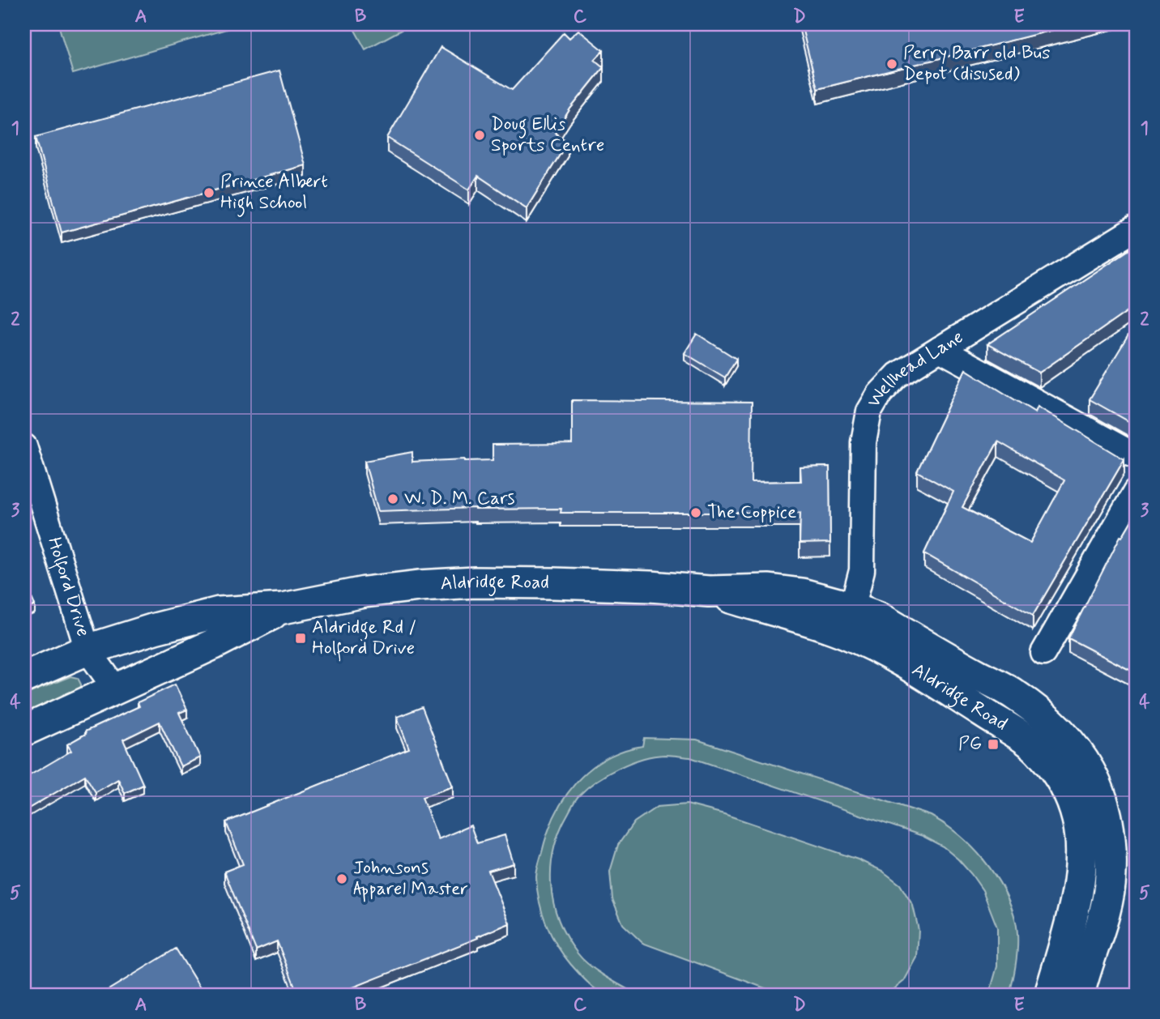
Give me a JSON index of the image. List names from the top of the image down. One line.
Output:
{"streets":{"main road":["Aldridge Road"],"street":["Wellhead Lane","Holford Drive"]},"crossings":[["Wellhead Lane","Aldridge Road"],["Aldridge Road","Holford Drive"]],"places":{"other":["Perry Barr old Bus Depot (disused)","Doug Ellis Sports Centre","Prince Albert High School","W. D. M. Cars","The Coppice","Johnsons Apparel Master"],"transit":["Aldridge Rd / Holford Drive","PG"]},"grid":{"columns":["A","B","C","D","E"],"rows":["1","2","3","4","5"]}}
